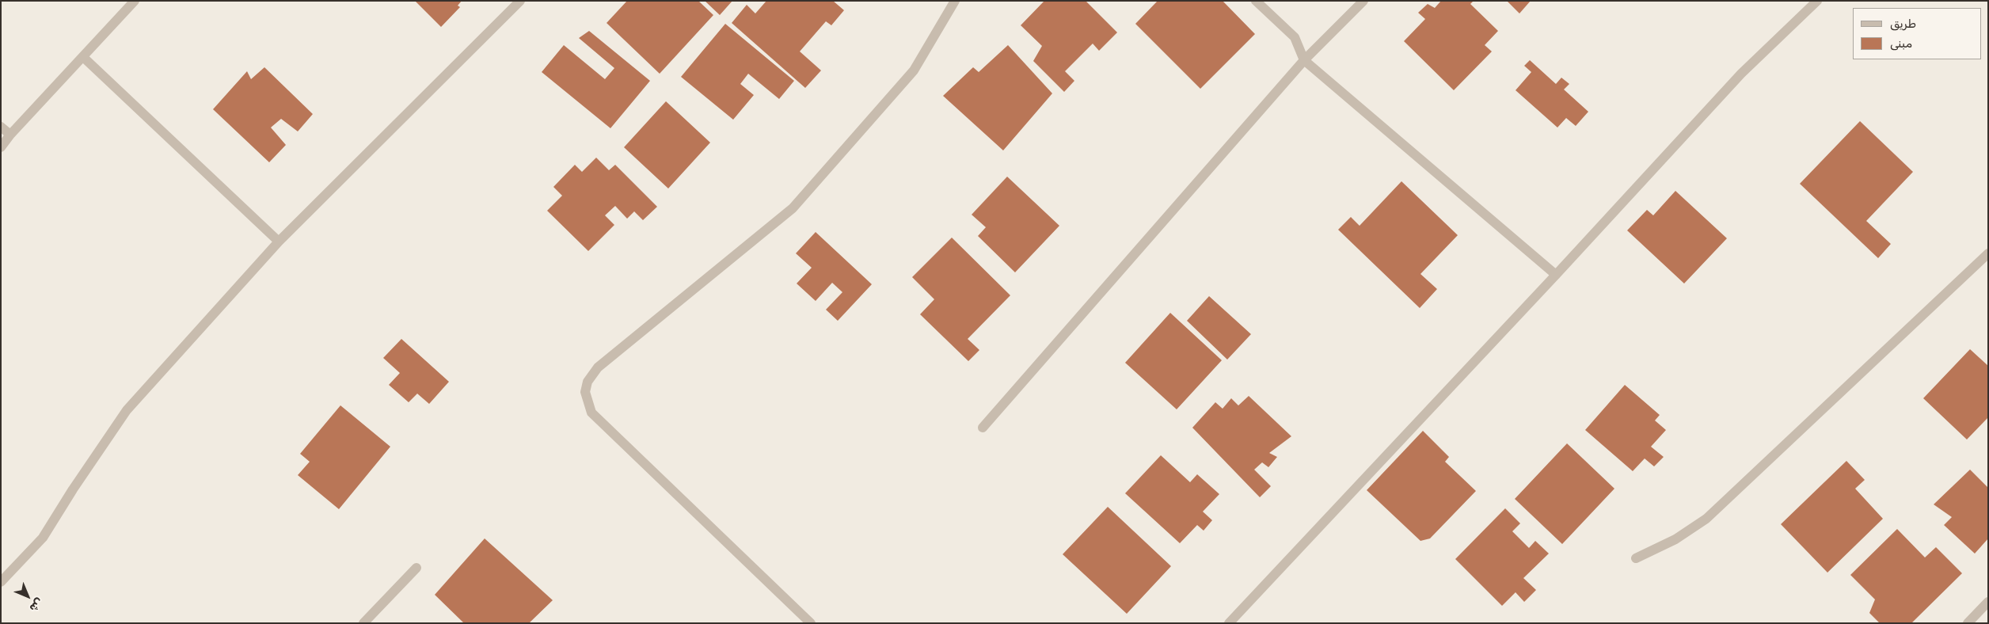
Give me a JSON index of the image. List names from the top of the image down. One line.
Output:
{"legend":["طريق","مبنى"],"north":"bottom right"}
